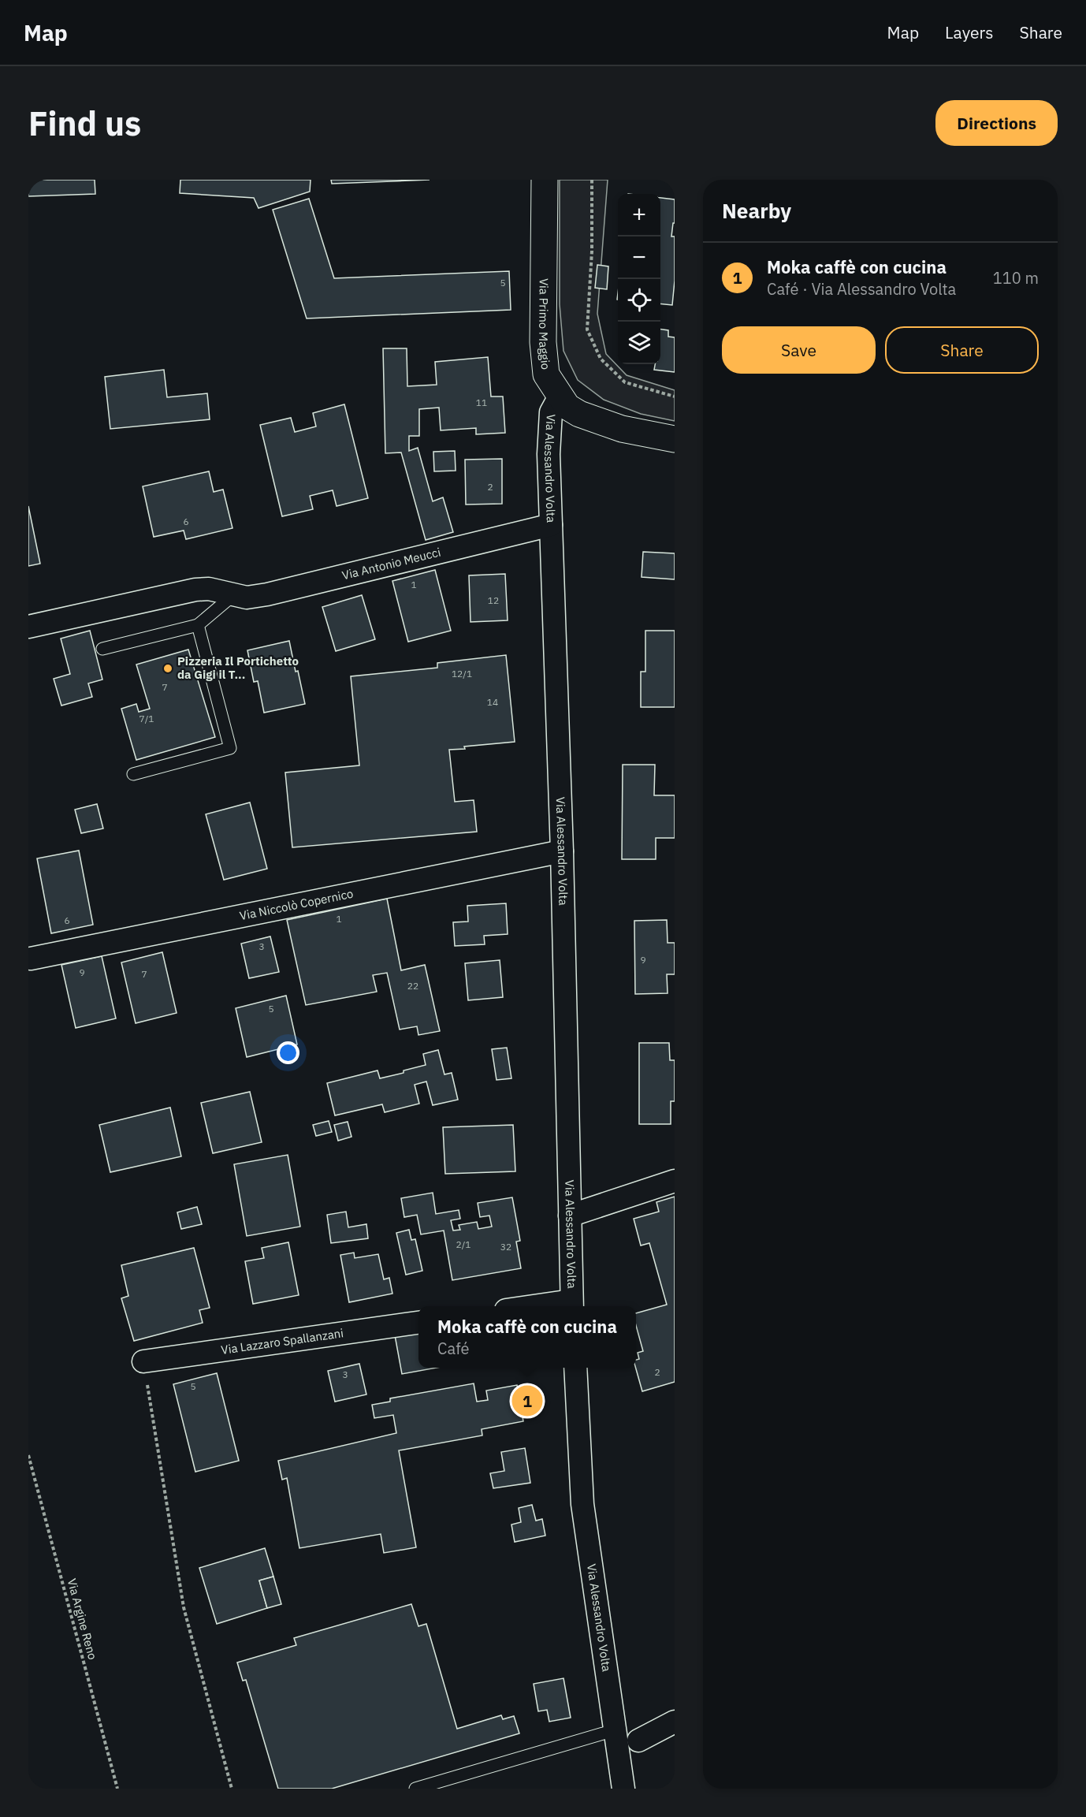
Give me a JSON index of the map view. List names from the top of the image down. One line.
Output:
{"streets":{"main road":["Via Primo Maggio"],"street":["Via Alessandro Volta","Via Antonio Meucci","Via Niccolò Copernico","Via Lazzaro Spallanzani"],"path":["Via Argine Reno"]},"crossings":[["Via Primo Maggio","Via Alessandro Volta"],["Via Alessandro Volta","Via Antonio Meucci"],["Via Alessandro Volta","Via Niccolò Copernico"]],"places":["Pizzeria Il Portichetto da Gigi il T..."],"house_numbers":["5","11","2","6","1","12","12/1","7","14","7/1","1","6","3","9","9","7","22","5","2/1","32","2","3","5"],"page":{"header":"Map","nav":["Map","Layers","Share"],"buttons":["Directions",["Save","Share"]],"title":"Find us","heading":"Nearby","map_buttons":["+","−"],"list":[{"mark":"1","name":"Moka caffè con cucina","note":"Café · Via Alessandro Volta","value":"110 m"}],"popup":["Moka caffè con cucina","Café"],"pins":"1"}}
